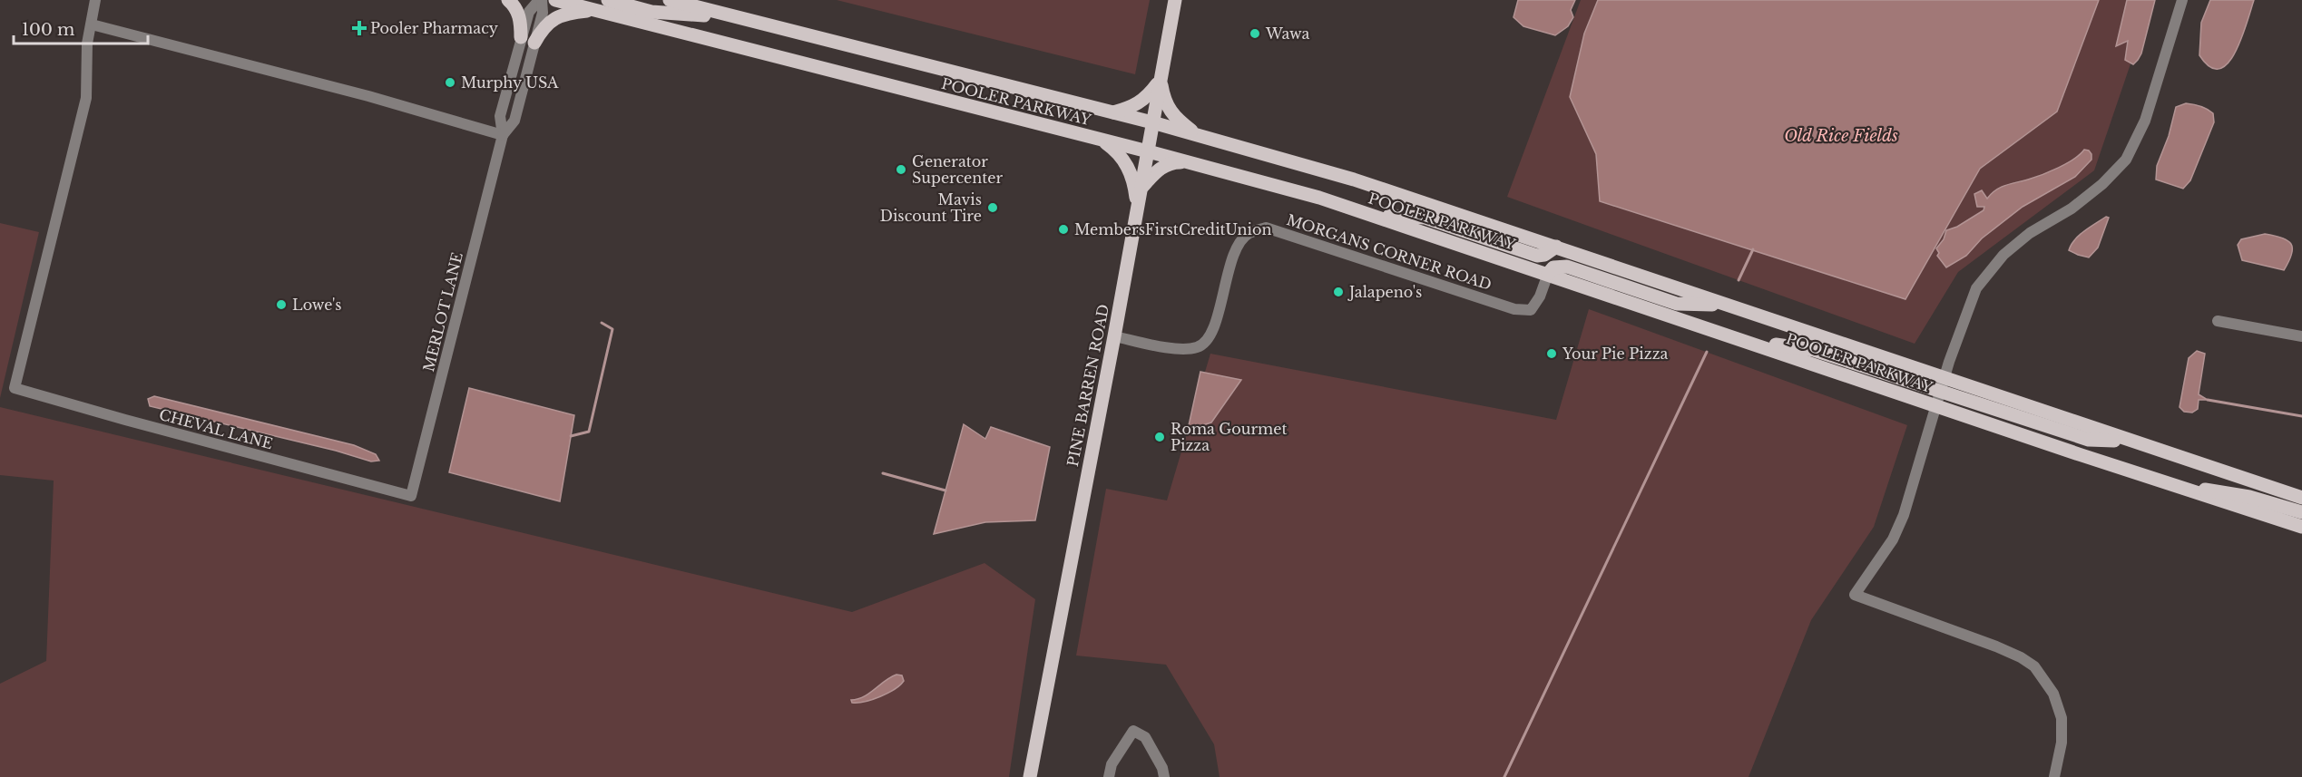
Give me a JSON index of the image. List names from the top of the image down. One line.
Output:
{"streets":{"main road":["POOLER PARKWAY","PINE BARREN ROAD"],"street":["MORGANS CORNER ROAD","MERLOT LANE","CHEVAL LANE"]},"crossings":[["POOLER PARKWAY","MORGANS CORNER ROAD"],["POOLER PARKWAY","PINE BARREN ROAD"],["MORGANS CORNER ROAD","PINE BARREN ROAD"],["MERLOT LANE","CHEVAL LANE"]],"water":["Old Rice Fields"],"places":{"health":["Pooler Pharmacy"],"other":["Wawa","Murphy USA","Generator Supercenter","Mavis Discount Tire","MembersFirstCreditUnion","Jalapeno's","Lowe's","Your Pie Pizza","Roma Gourmet Pizza"]},"scale_bar":"100 m"}
